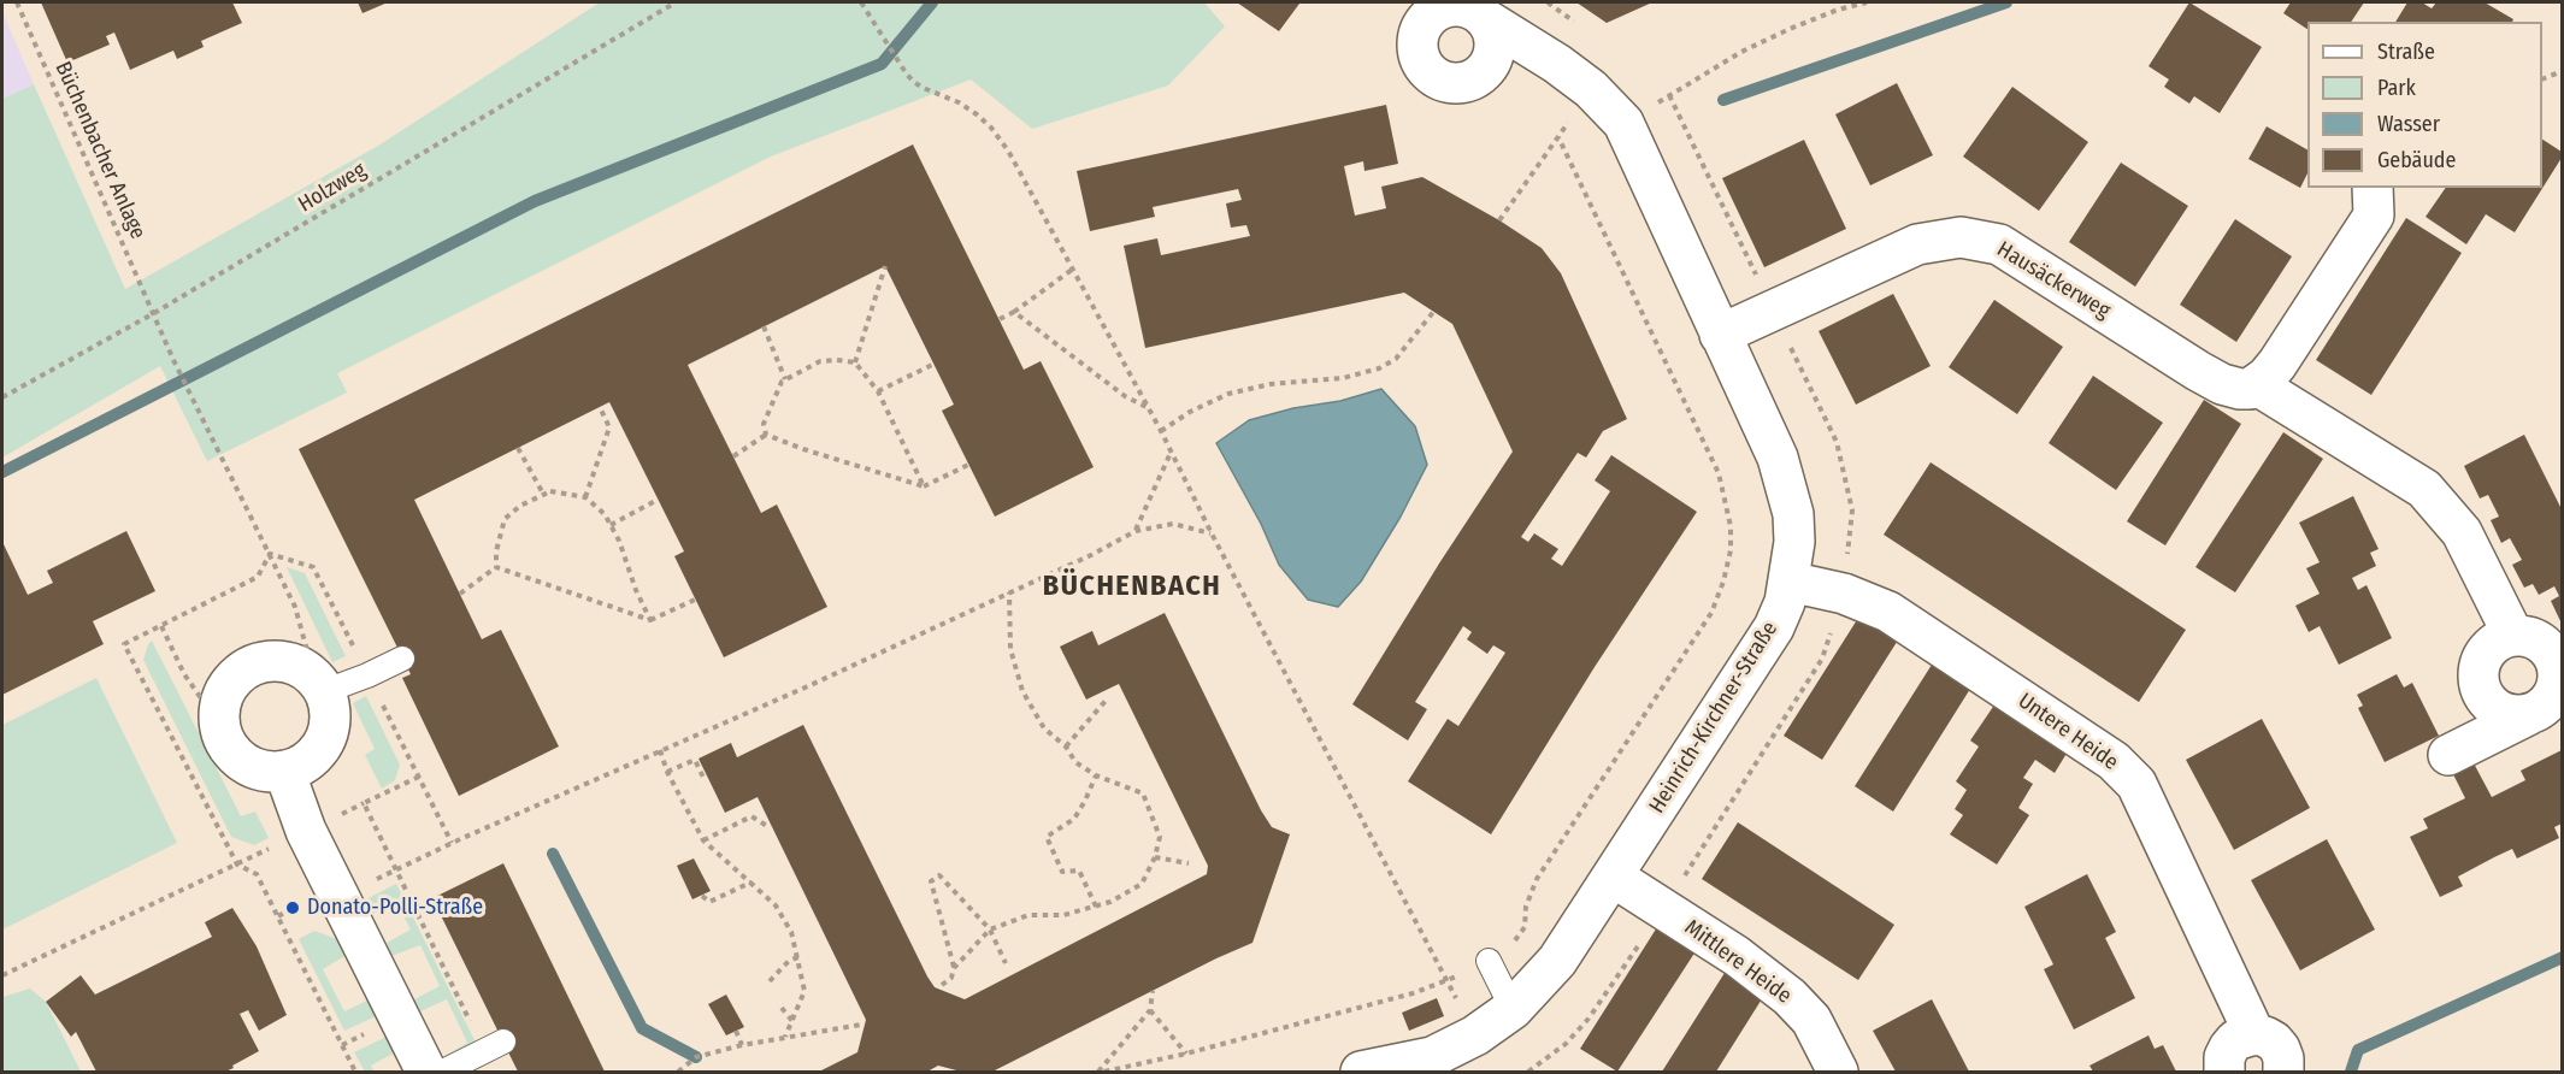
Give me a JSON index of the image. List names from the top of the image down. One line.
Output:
{"streets":{"street":["Hausäckerweg","Heinrich-Kirchner-Straße","Untere Heide","Mittlere Heide"],"path":["Büchenbacher Anlage","Holzweg"]},"crossings":[["Büchenbacher Anlage","Holzweg"],["Hausäckerweg","Heinrich-Kirchner-Straße"],["Heinrich-Kirchner-Straße","Untere Heide"],["Heinrich-Kirchner-Straße","Mittlere Heide"]],"districts":["BÜCHENBACH"],"places":["Donato-Polli-Straße"],"legend":["Straße","Park","Wasser","Gebäude"]}
